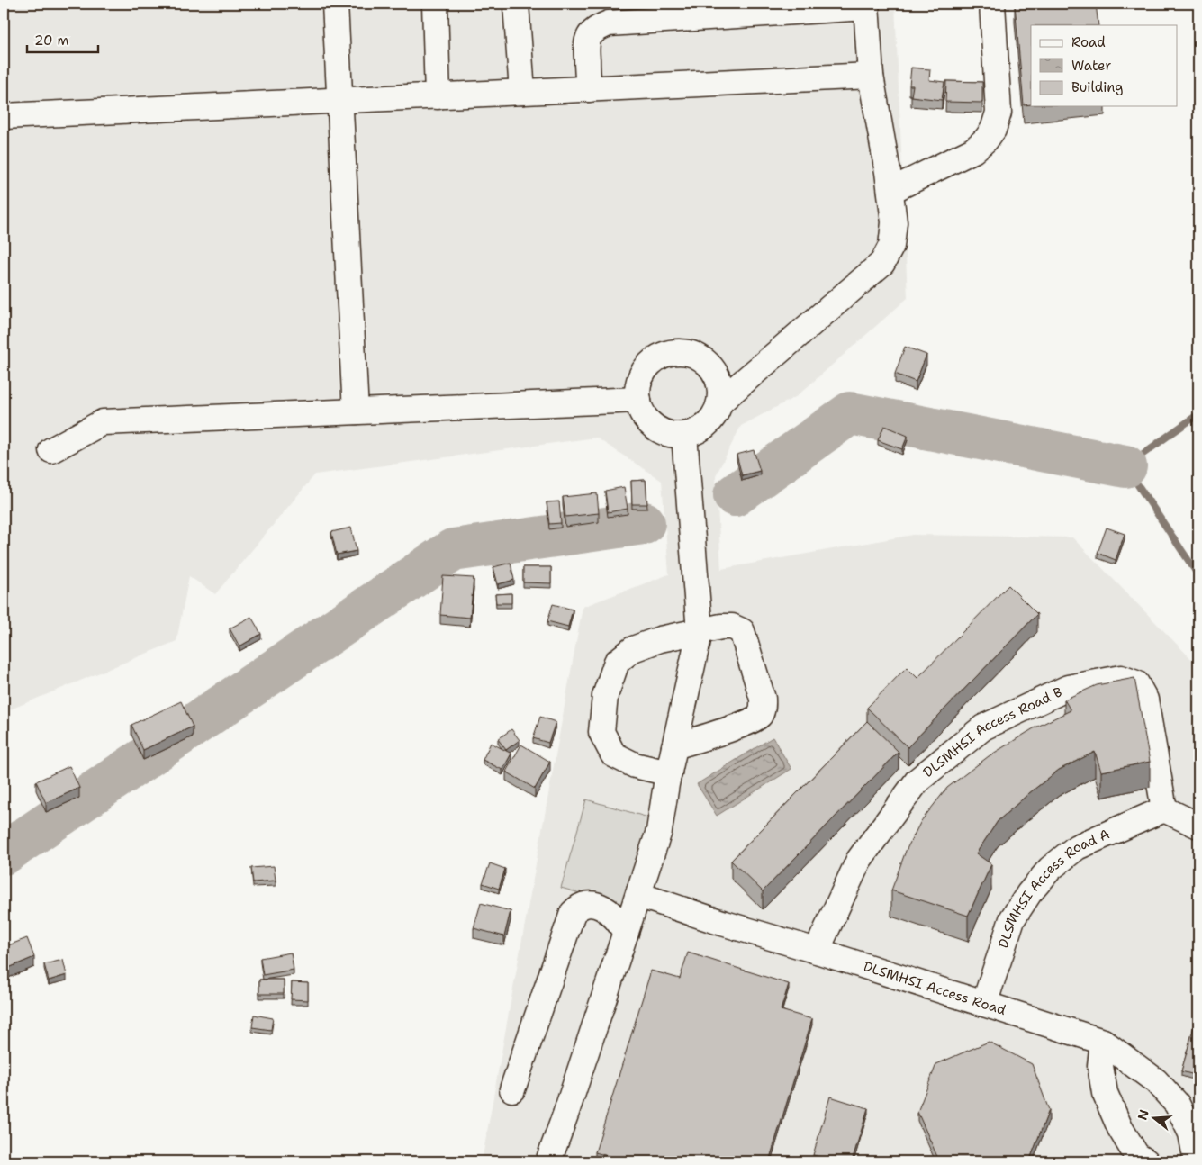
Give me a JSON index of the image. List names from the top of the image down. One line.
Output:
{"streets":{"street":["DLSMHSI Access Road B","DLSMHSI Access Road A","DLSMHSI Access Road"]},"crossings":[["DLSMHSI Access Road B","DLSMHSI Access Road A"],["DLSMHSI Access Road B","DLSMHSI Access Road"],["DLSMHSI Access Road A","DLSMHSI Access Road"]],"legend":["Road","Water","Building"],"scale_bar":"20 m","north":"left"}
